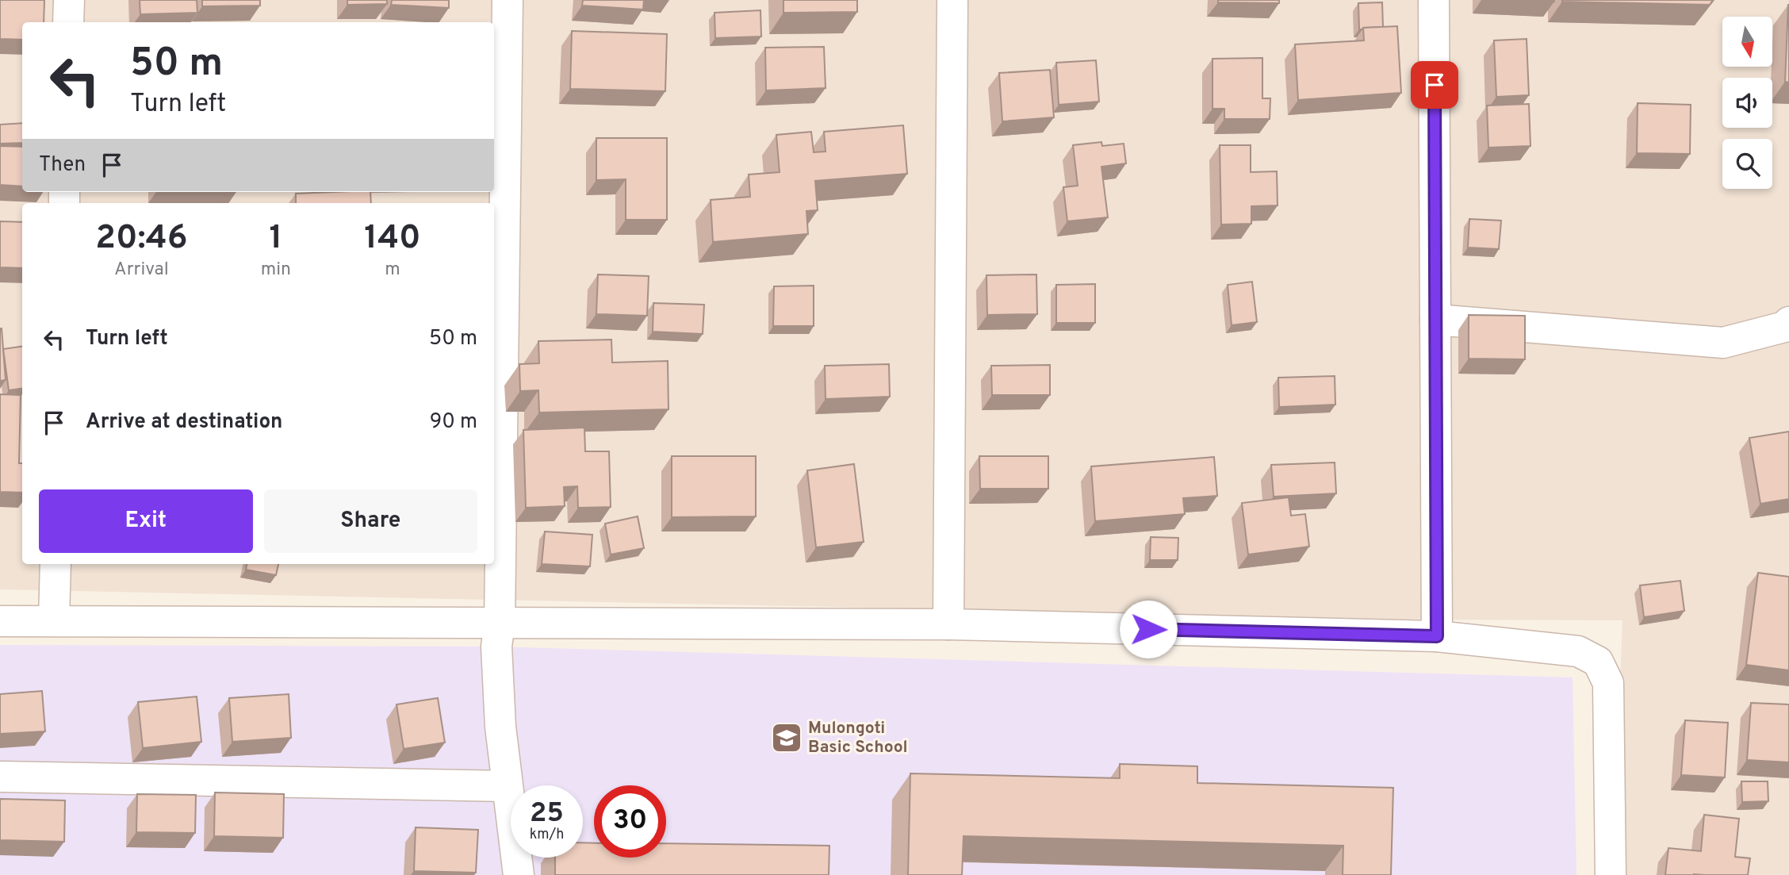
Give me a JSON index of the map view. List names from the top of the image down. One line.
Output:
{"places":{"school or university":["Mulongoti Basic School"]},"north":"bottom","page":{"turn":["50 m","Turn left"],"then":"Then","eta":["20:46","Arrival","1","min","140","m"],"list":[{"name":"Turn left","value":"50 m"},{"name":"Arrive at destination","value":"90 m"}],"buttons":["Exit","Share"],"speed":"25 km/h","limit":"30"}}
